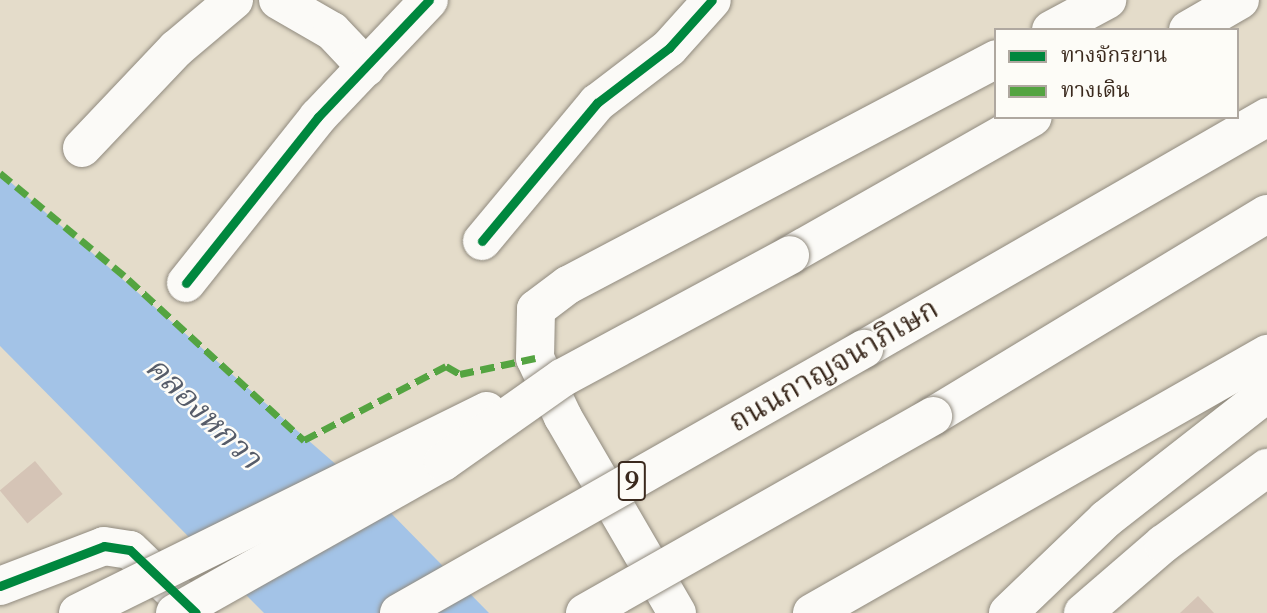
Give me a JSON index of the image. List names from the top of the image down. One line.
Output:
{"streets":{"main road":["ถนนกาญจนาภิเษก","9"]},"water":["คลองหกวา"],"legend":["ทางจักรยาน","ทางเดิน"]}
